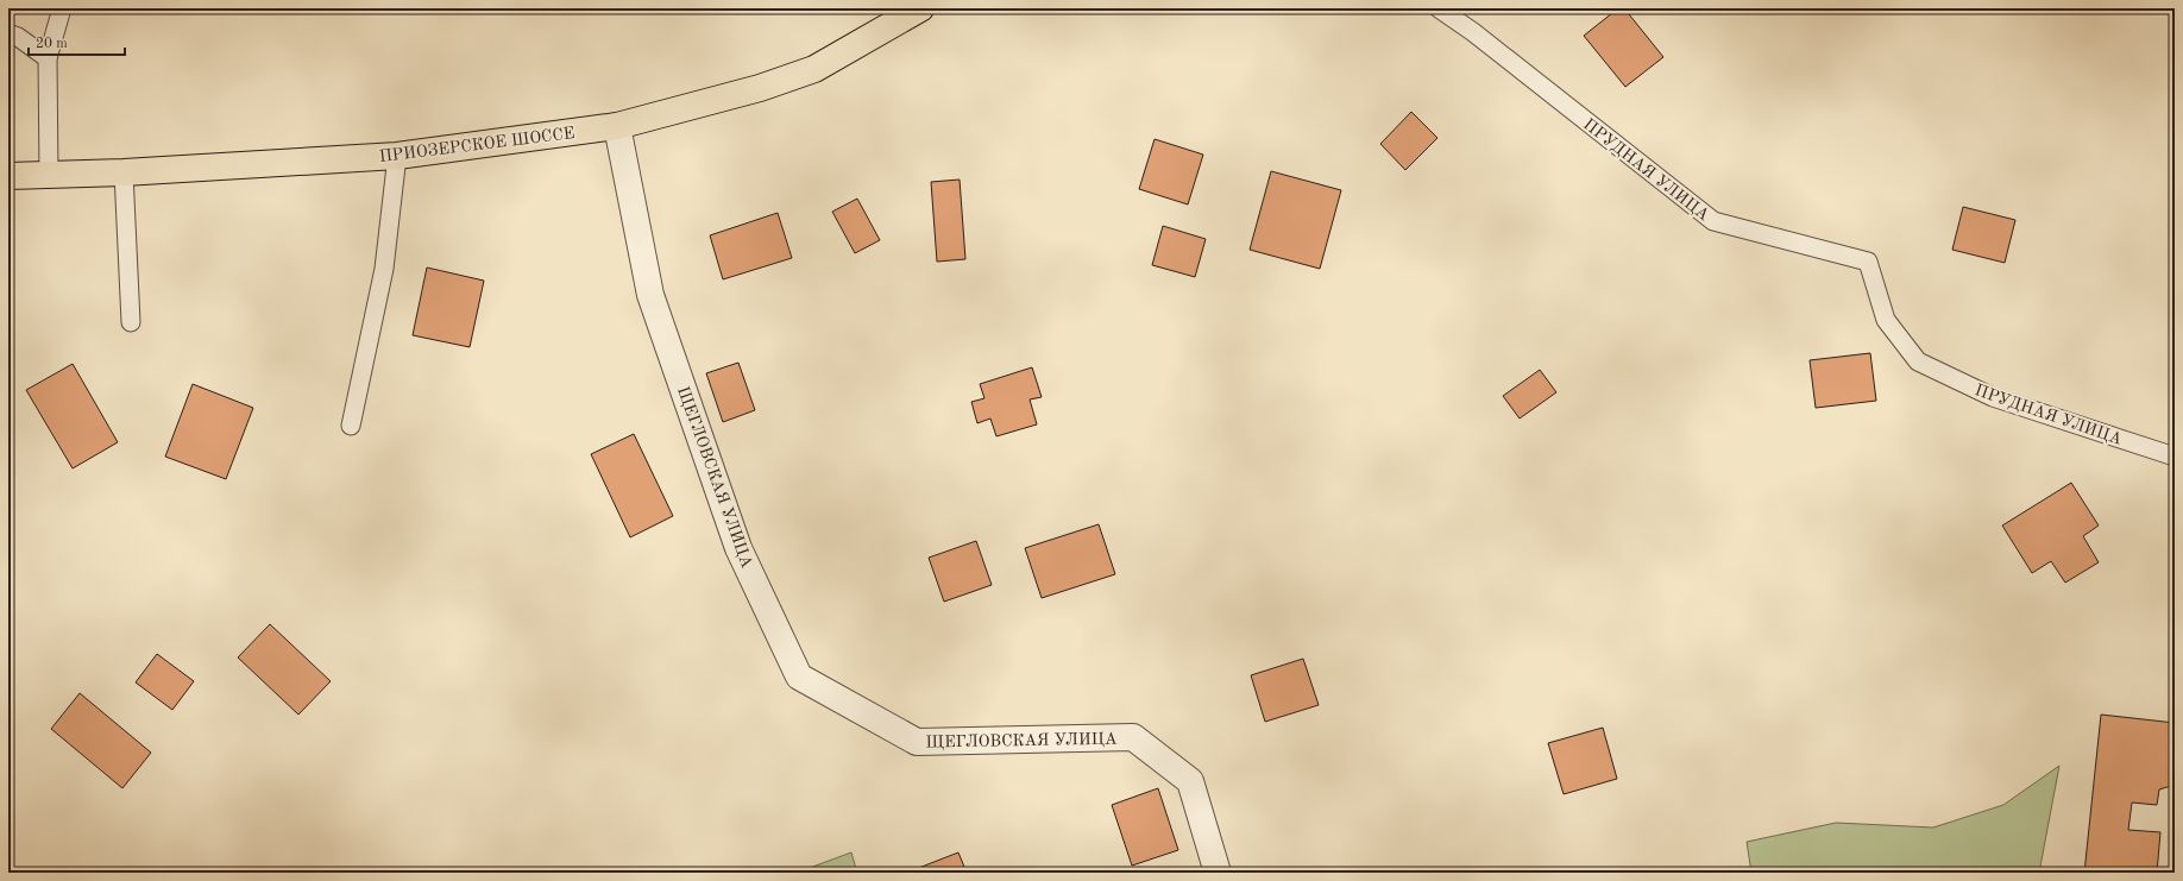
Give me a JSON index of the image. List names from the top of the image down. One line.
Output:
{"streets":{"main road":["ПРИОЗЕРСКОЕ ШОССЕ"],"street":["ЩЕГЛОВСКАЯ УЛИЦА"],"lane":["ПРУДНАЯ УЛИЦА"]},"crossings":[["ПРИОЗЕРСКОЕ ШОССЕ","ЩЕГЛОВСКАЯ УЛИЦА"]],"scale_bar":"20 m"}
